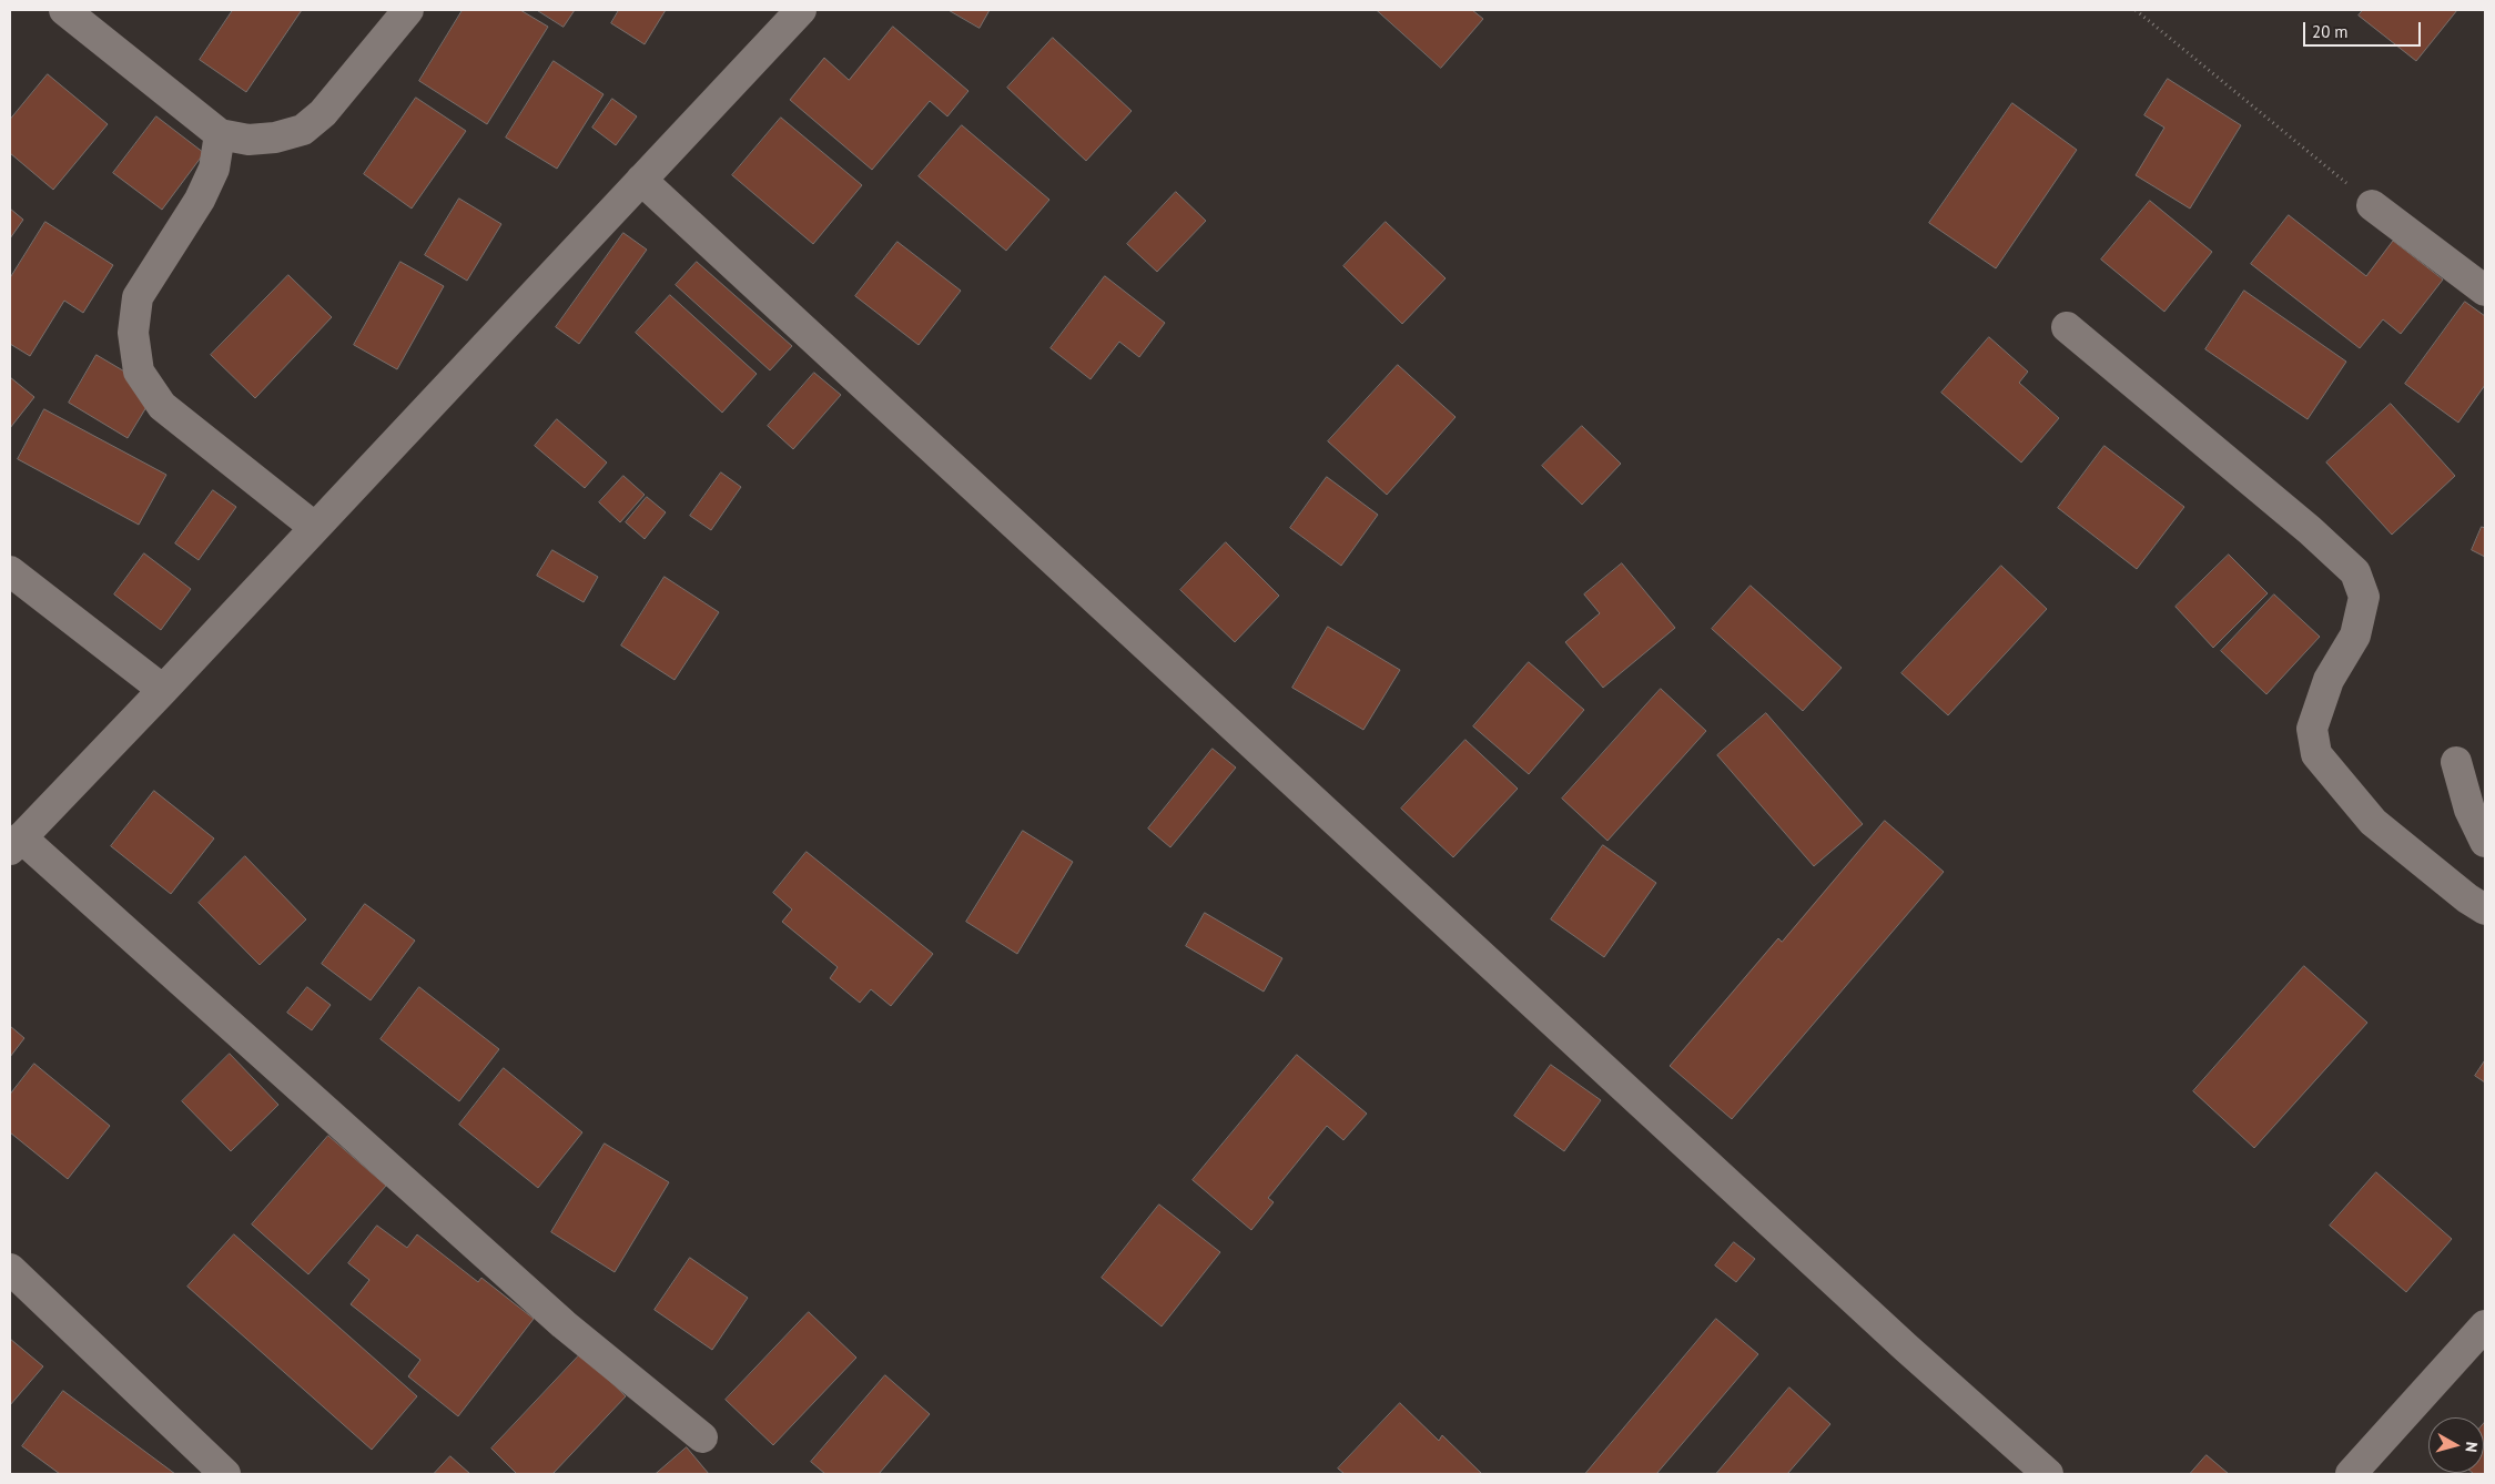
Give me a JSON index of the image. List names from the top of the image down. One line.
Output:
{"scale_bar":"20 m","north":"right"}
